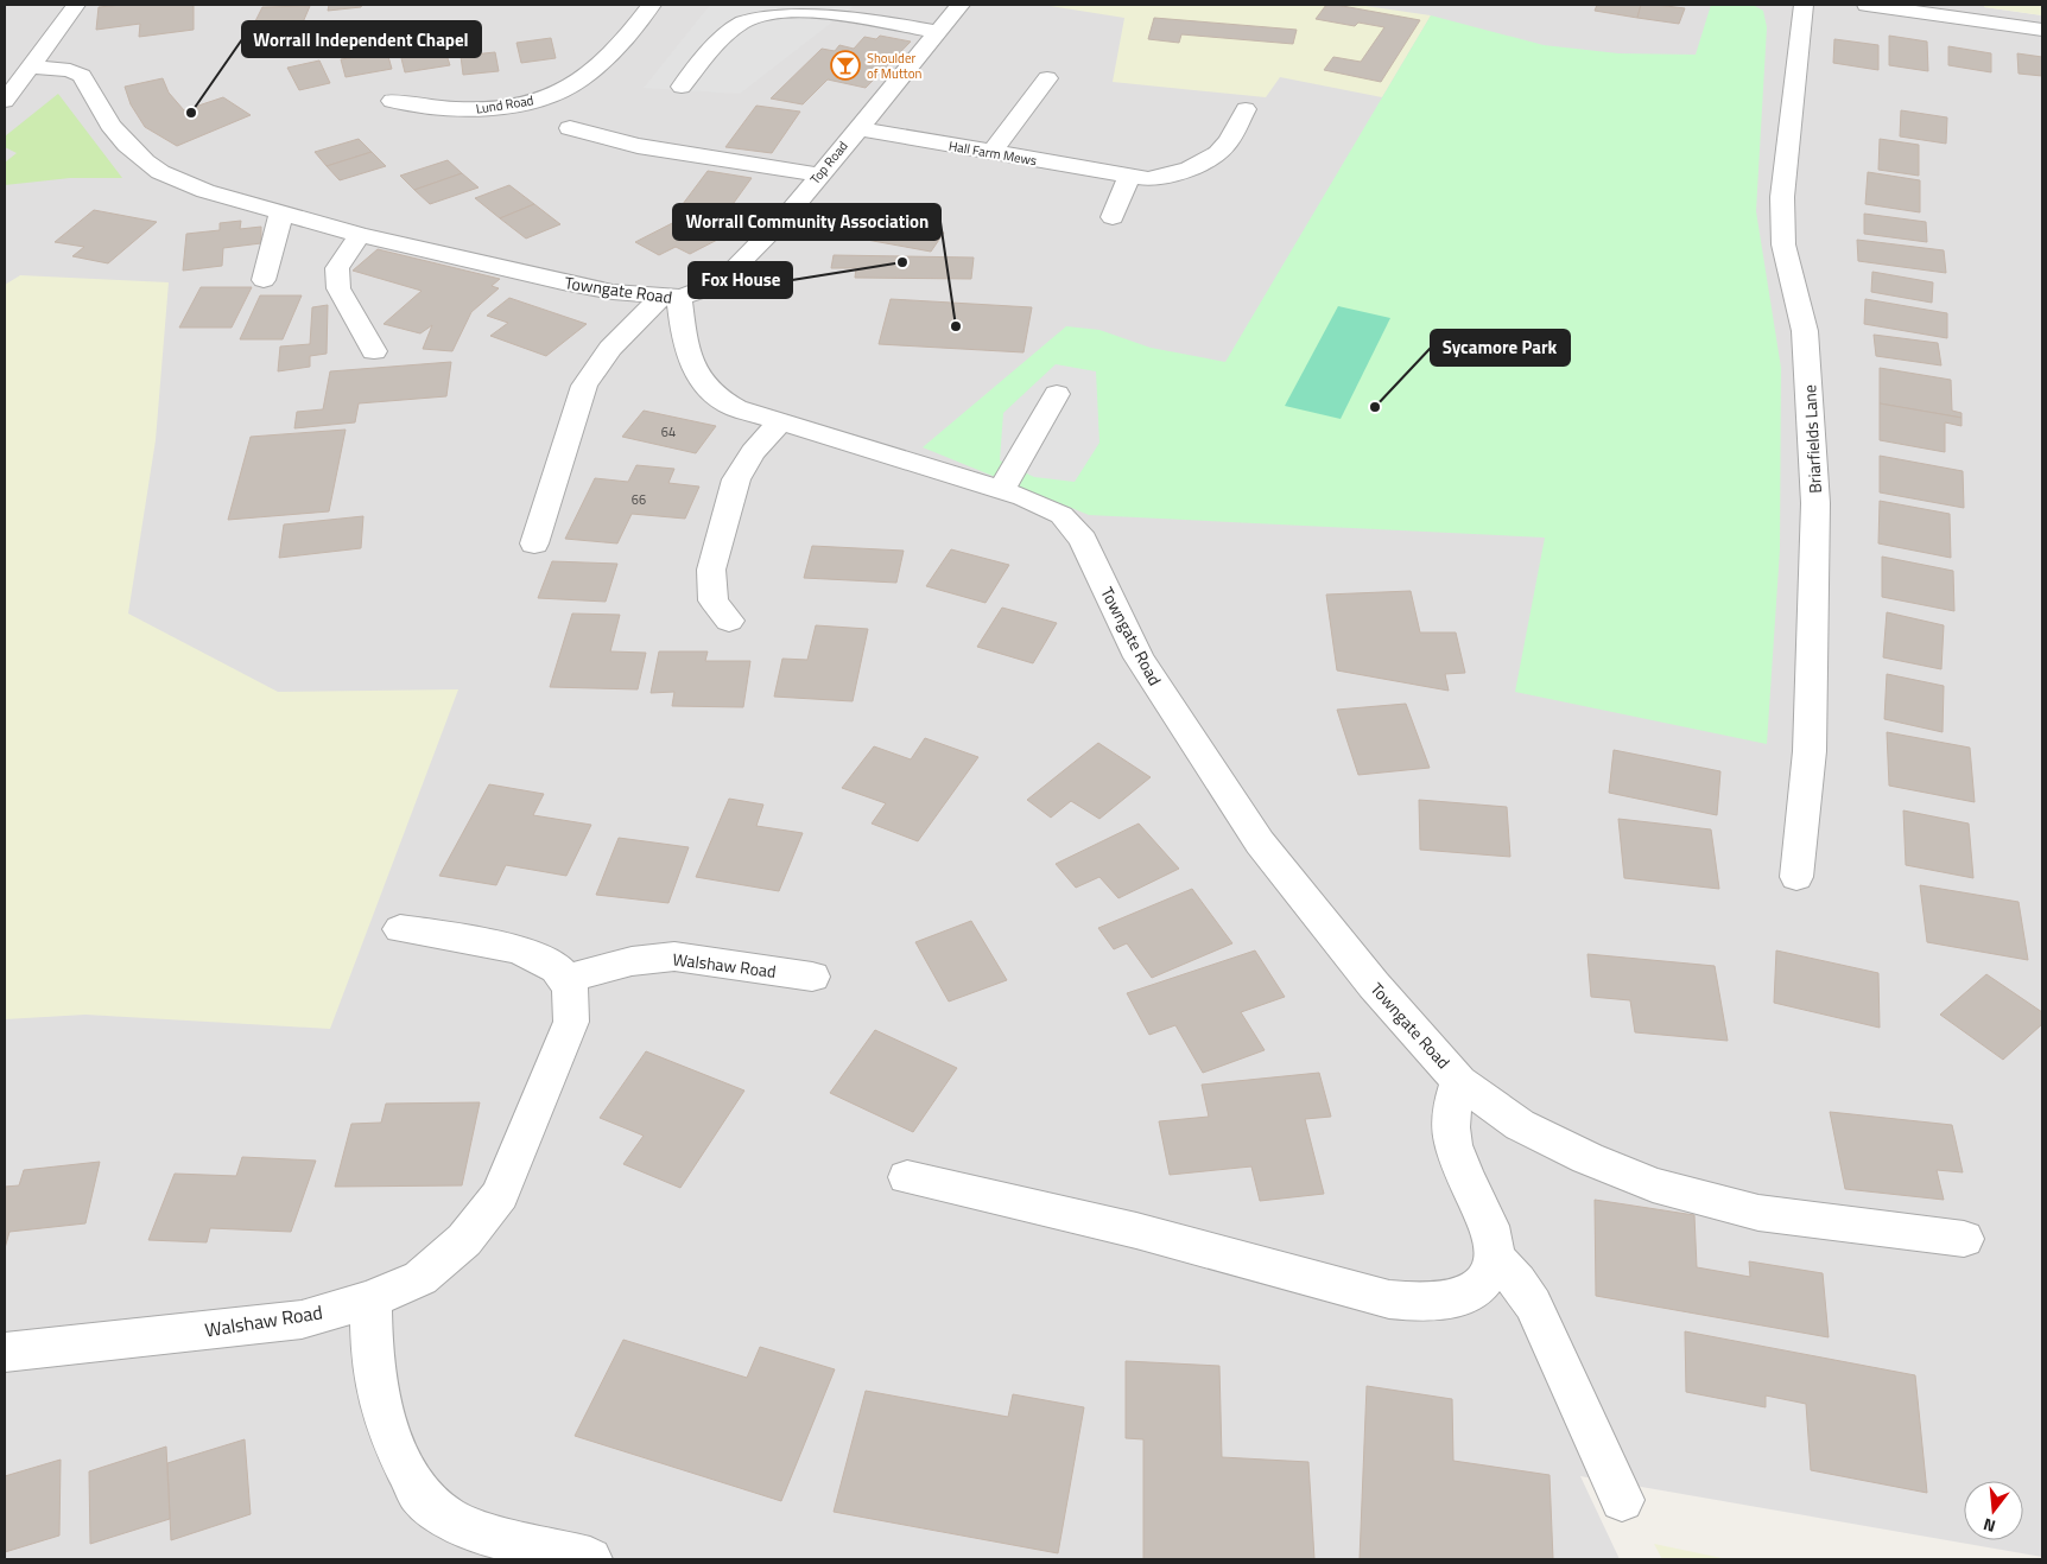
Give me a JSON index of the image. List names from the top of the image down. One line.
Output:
{"streets":{"street":["Lund Road","Hall Farm Mews","Top Road","Towngate Road","Briarfields Lane","Walshaw Road"]},"crossings":[["Hall Farm Mews","Top Road"],["Top Road","Towngate Road"]],"places":{"bar":["Shoulder of Mutton"],"other":["Worrall Independent Chapel","Fox House","Worrall Community Association","Sycamore Park"]},"house_numbers":["64","66"],"north":"bottom"}
